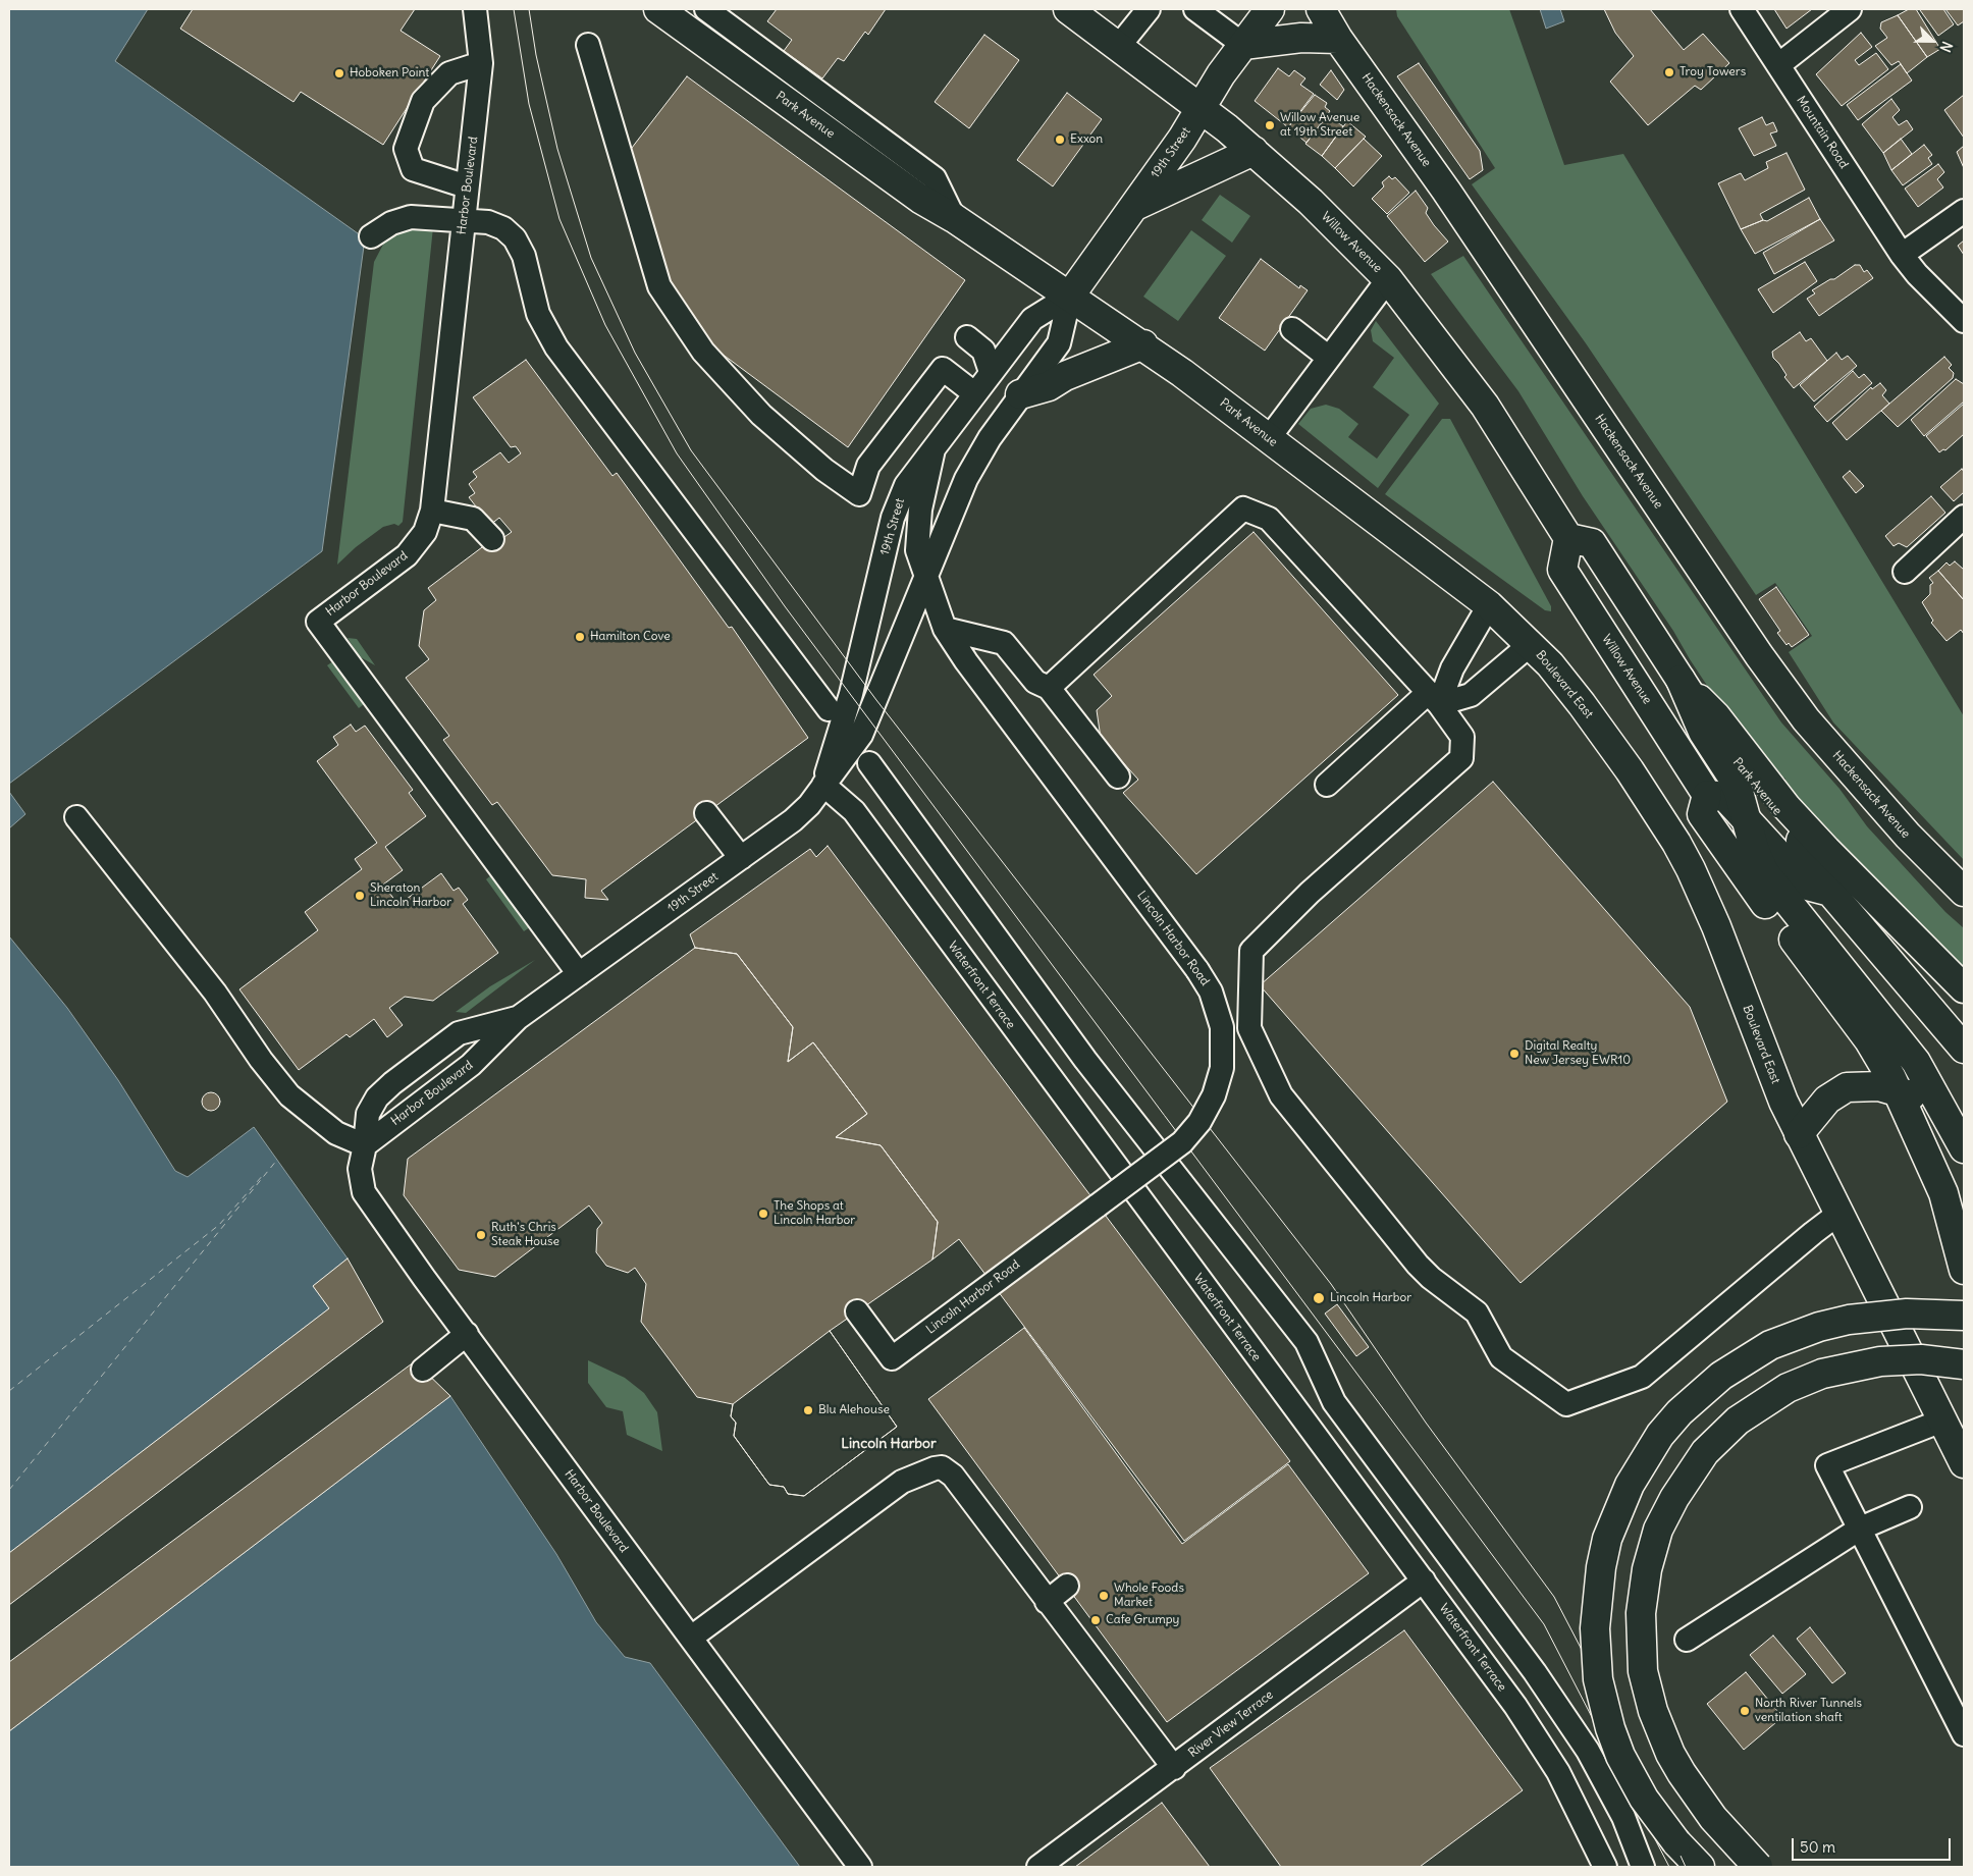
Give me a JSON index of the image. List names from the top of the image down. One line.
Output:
{"streets":{"main road":["Park Avenue","Hackensack Avenue","19th Street","Willow Avenue","Boulevard East"],"street":["Mountain Road","Harbor Boulevard","Lincoln Harbor Road","Waterfront Terrace","River View Terrace"]},"crossings":[["Park Avenue","19th Street"],["Park Avenue","Boulevard East"],["19th Street","Harbor Boulevard"],["19th Street","Willow Avenue"],["19th Street","Lincoln Harbor Road"],["19th Street","Waterfront Terrace"],["Waterfront Terrace","River View Terrace"]],"districts":["Lincoln Harbor"],"places":["Troy Towers","Hoboken Point","Willow Avenue at 19th Street","Exxon","Hamilton Cove","Sheraton Lincoln Harbor","Digital Realty New Jersey EWR10","The Shops at Lincoln Harbor","Ruth's Chris Steak House","Lincoln Harbor","Blu Alehouse","Whole Foods Market","Cafe Grumpy","North River Tunnels ventilation shaft"],"scale_bar":"50 m","north":"bottom right"}
